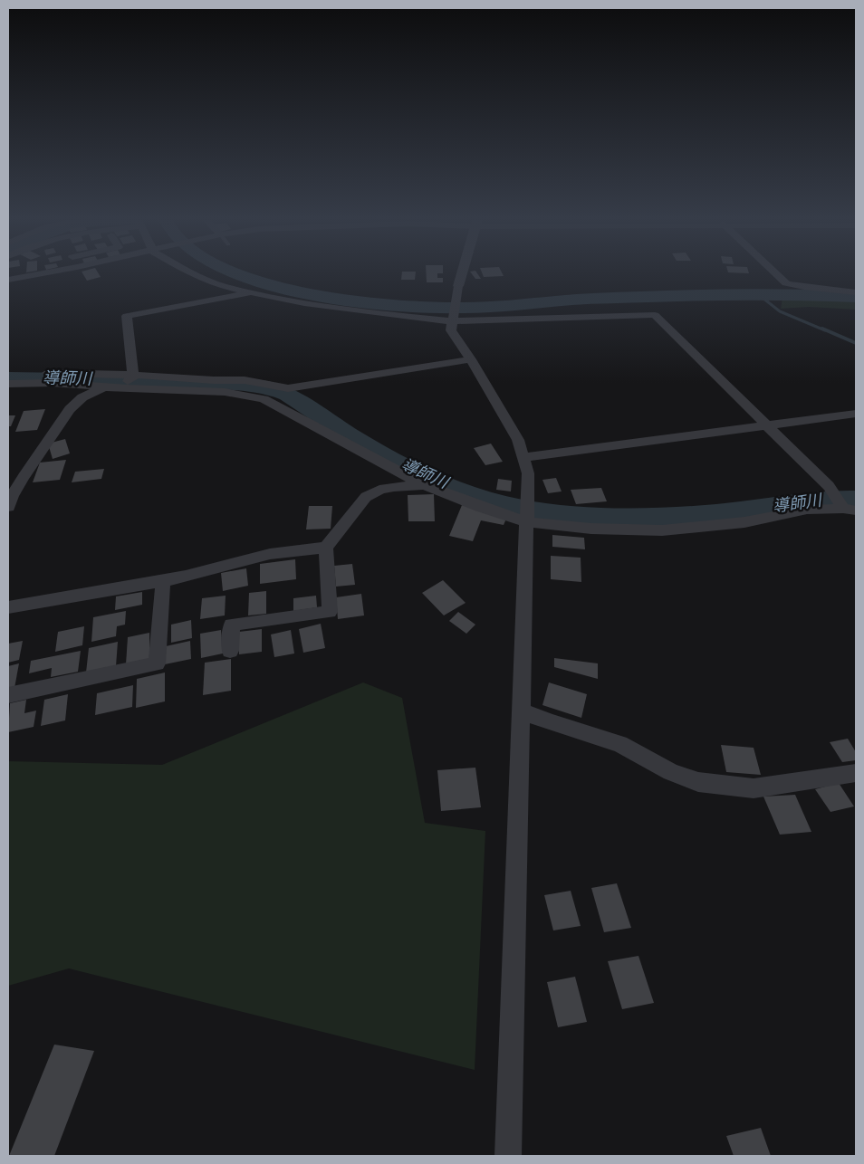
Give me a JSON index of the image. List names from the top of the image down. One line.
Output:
{"water":["導師川"]}
